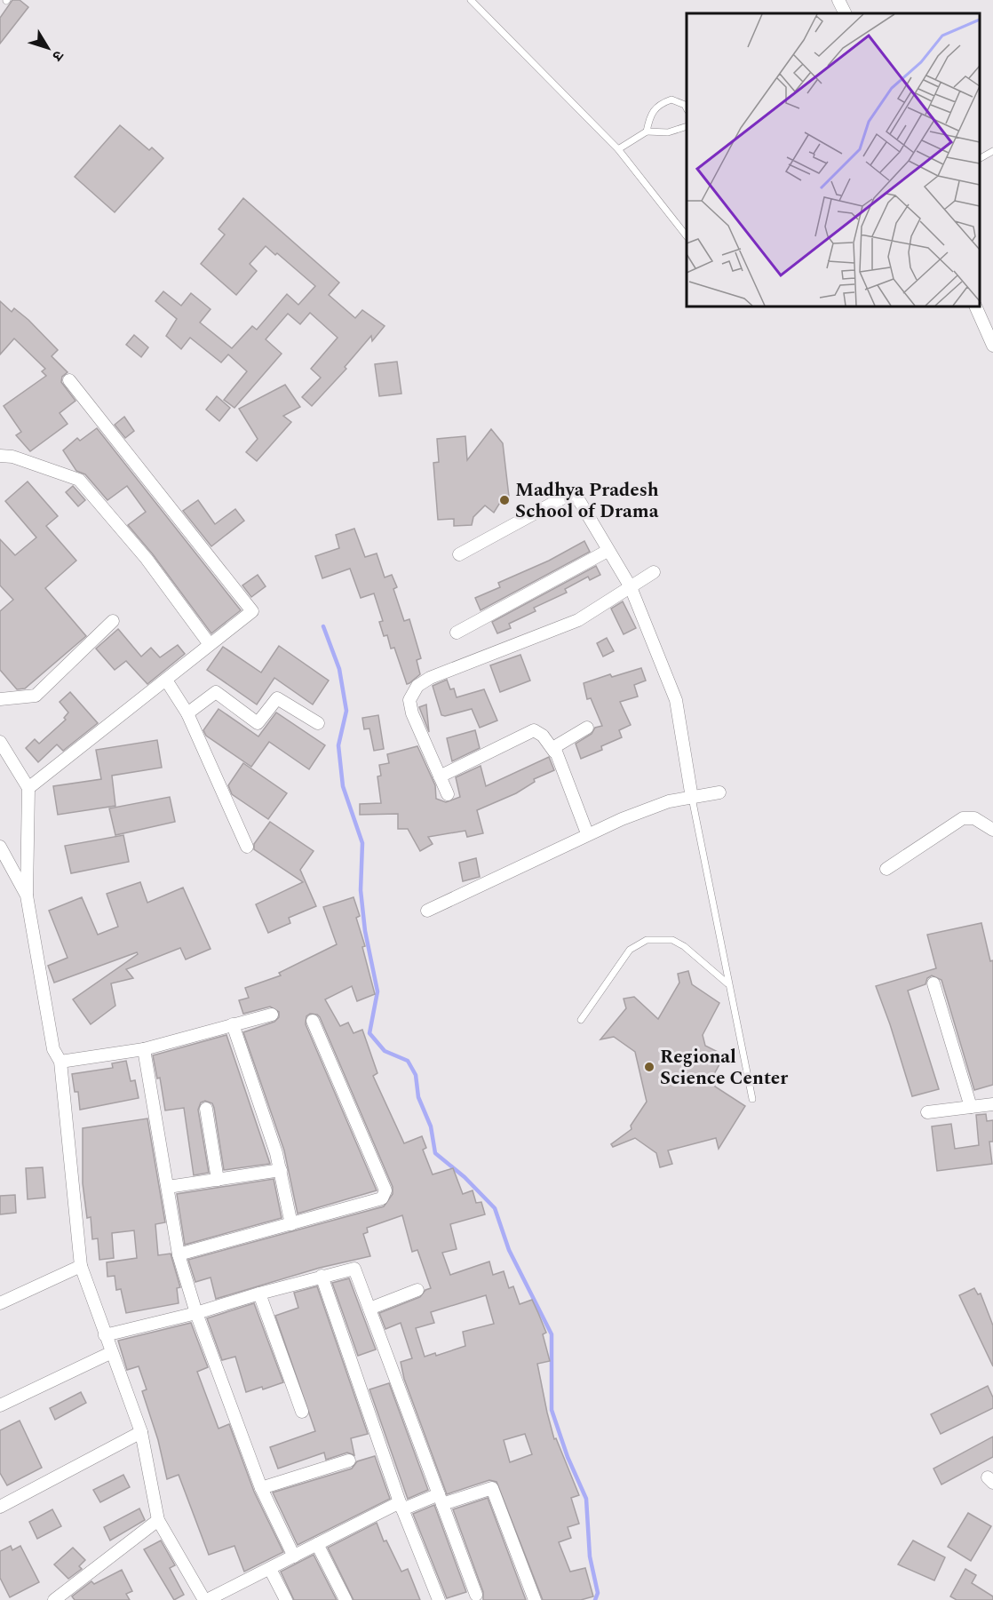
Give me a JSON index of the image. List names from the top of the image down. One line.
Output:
{"places":["Madhya Pradesh School of Drama","Regional Science Center"],"north":"bottom right"}
